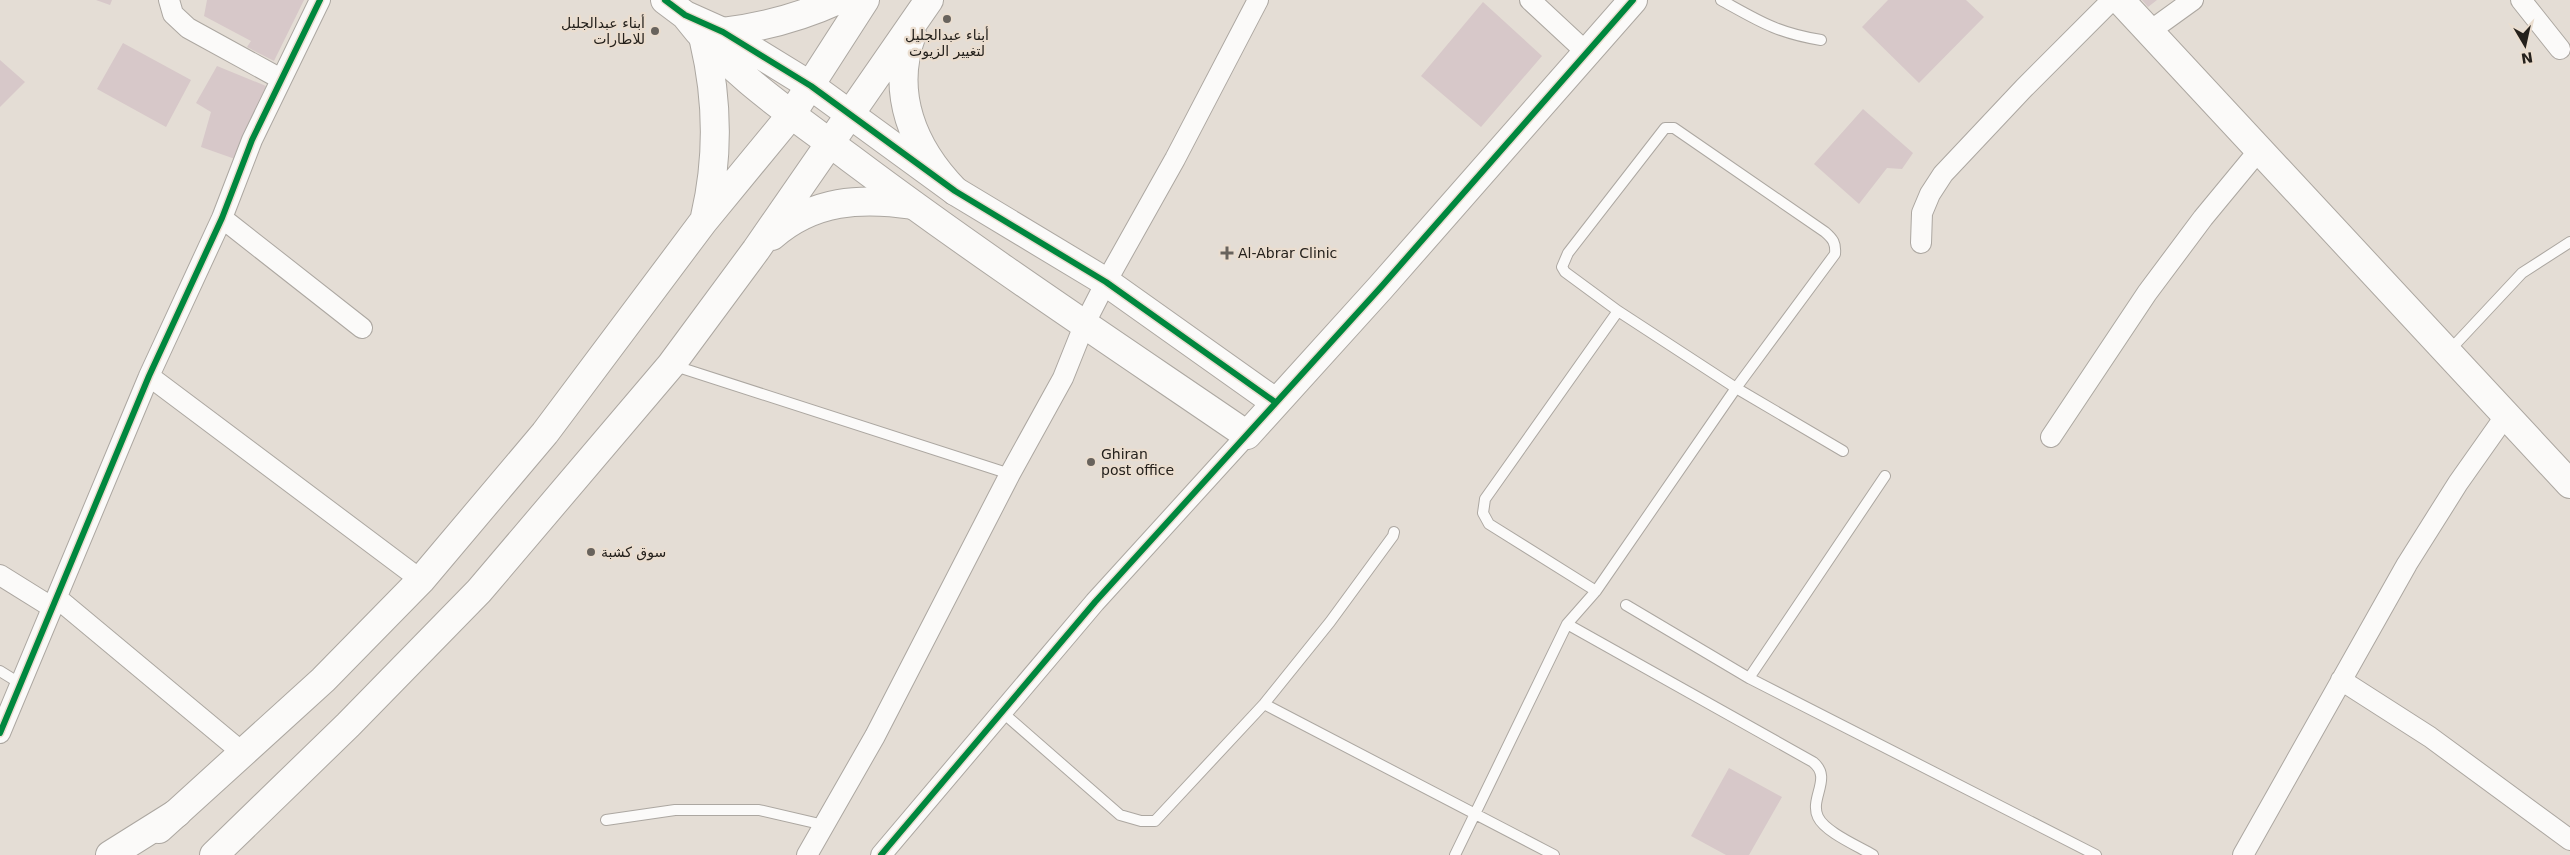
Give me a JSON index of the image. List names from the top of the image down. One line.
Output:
{"places":{"other":["أبناء عبدالجليل لتغيير الزيوت","أبناء عبدالجليل للاطارات","Ghiran post office","سوق كشبة"],"health":["Al-Abrar Clinic"]},"north":"bottom"}
